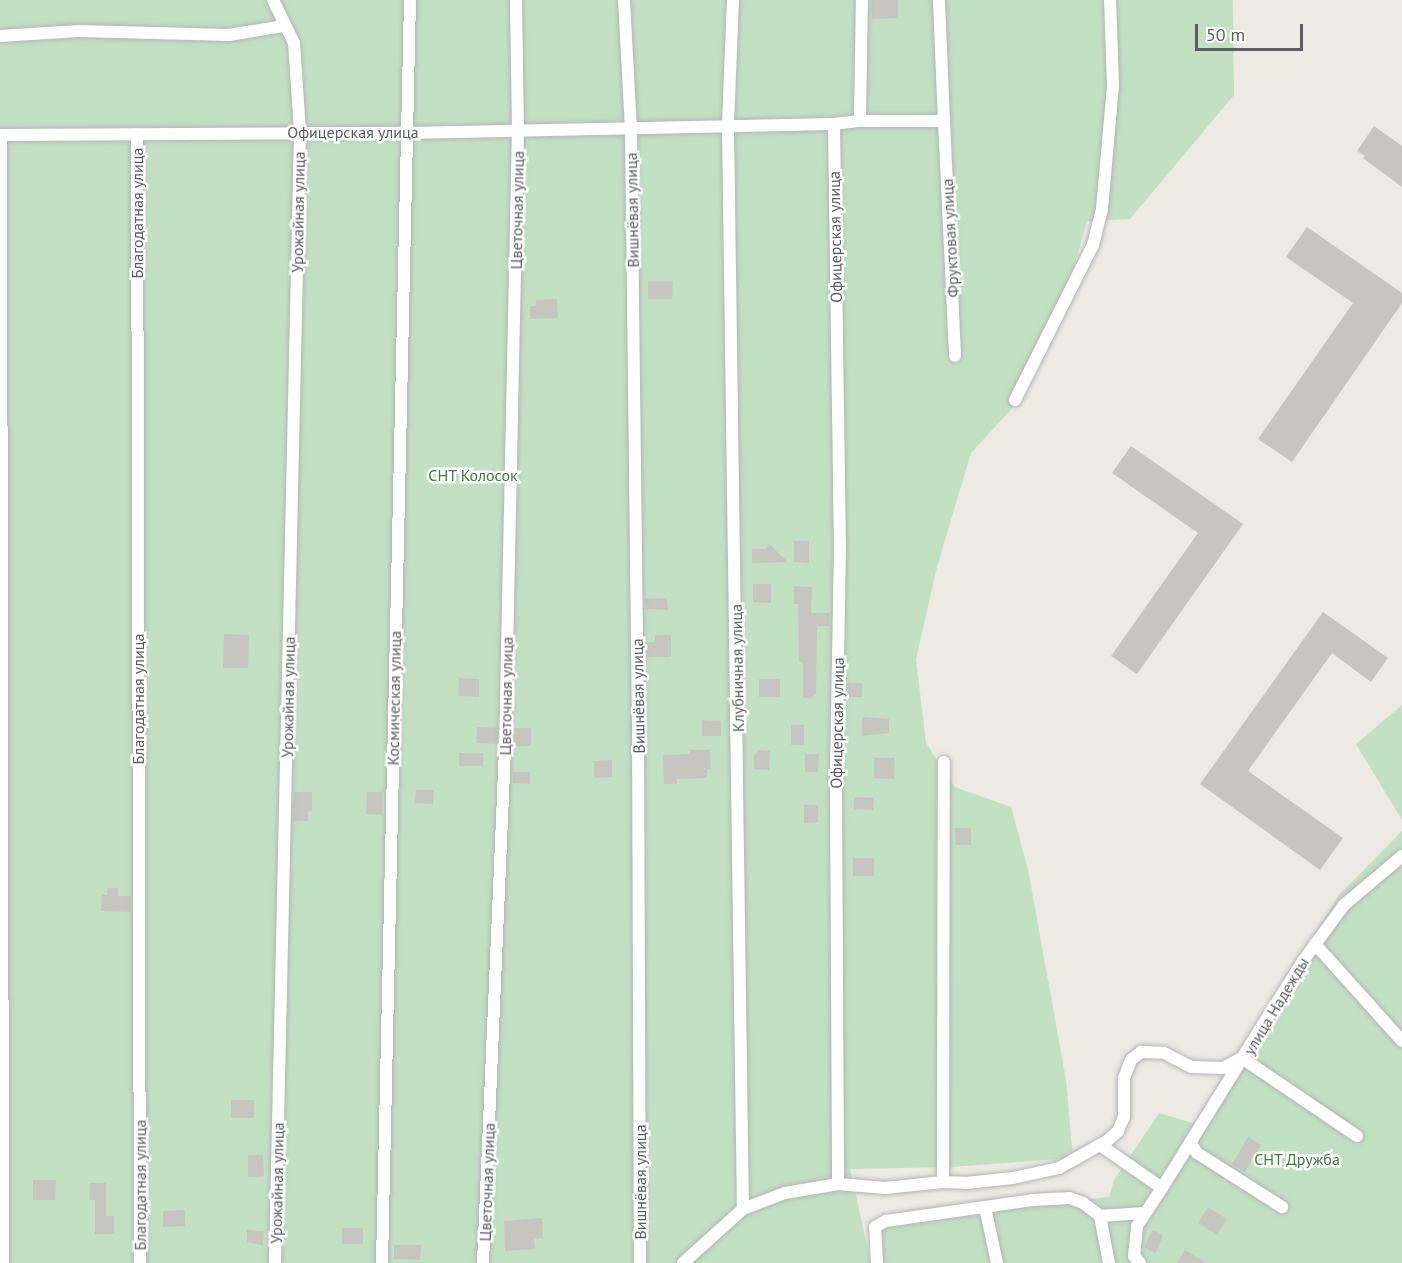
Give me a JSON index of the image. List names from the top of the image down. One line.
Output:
{"streets":{"street":["Офицерская улица","Цветочная улица","Вишнёвая улица","Урожайная улица","Благодатная улица","Фруктовая улица","Клубничная улица","Космическая улица","улица Надежды"]},"crossings":[["Офицерская улица","Цветочная улица"],["Офицерская улица","Вишнёвая улица"],["Офицерская улица","Урожайная улица"],["Офицерская улица","Благодатная улица"],["Офицерская улица","Клубничная улица"],["Офицерская улица","Космическая улица"]],"parks":["СНТ Колосок","СНТ Дружба"],"scale_bar":"50 m"}
